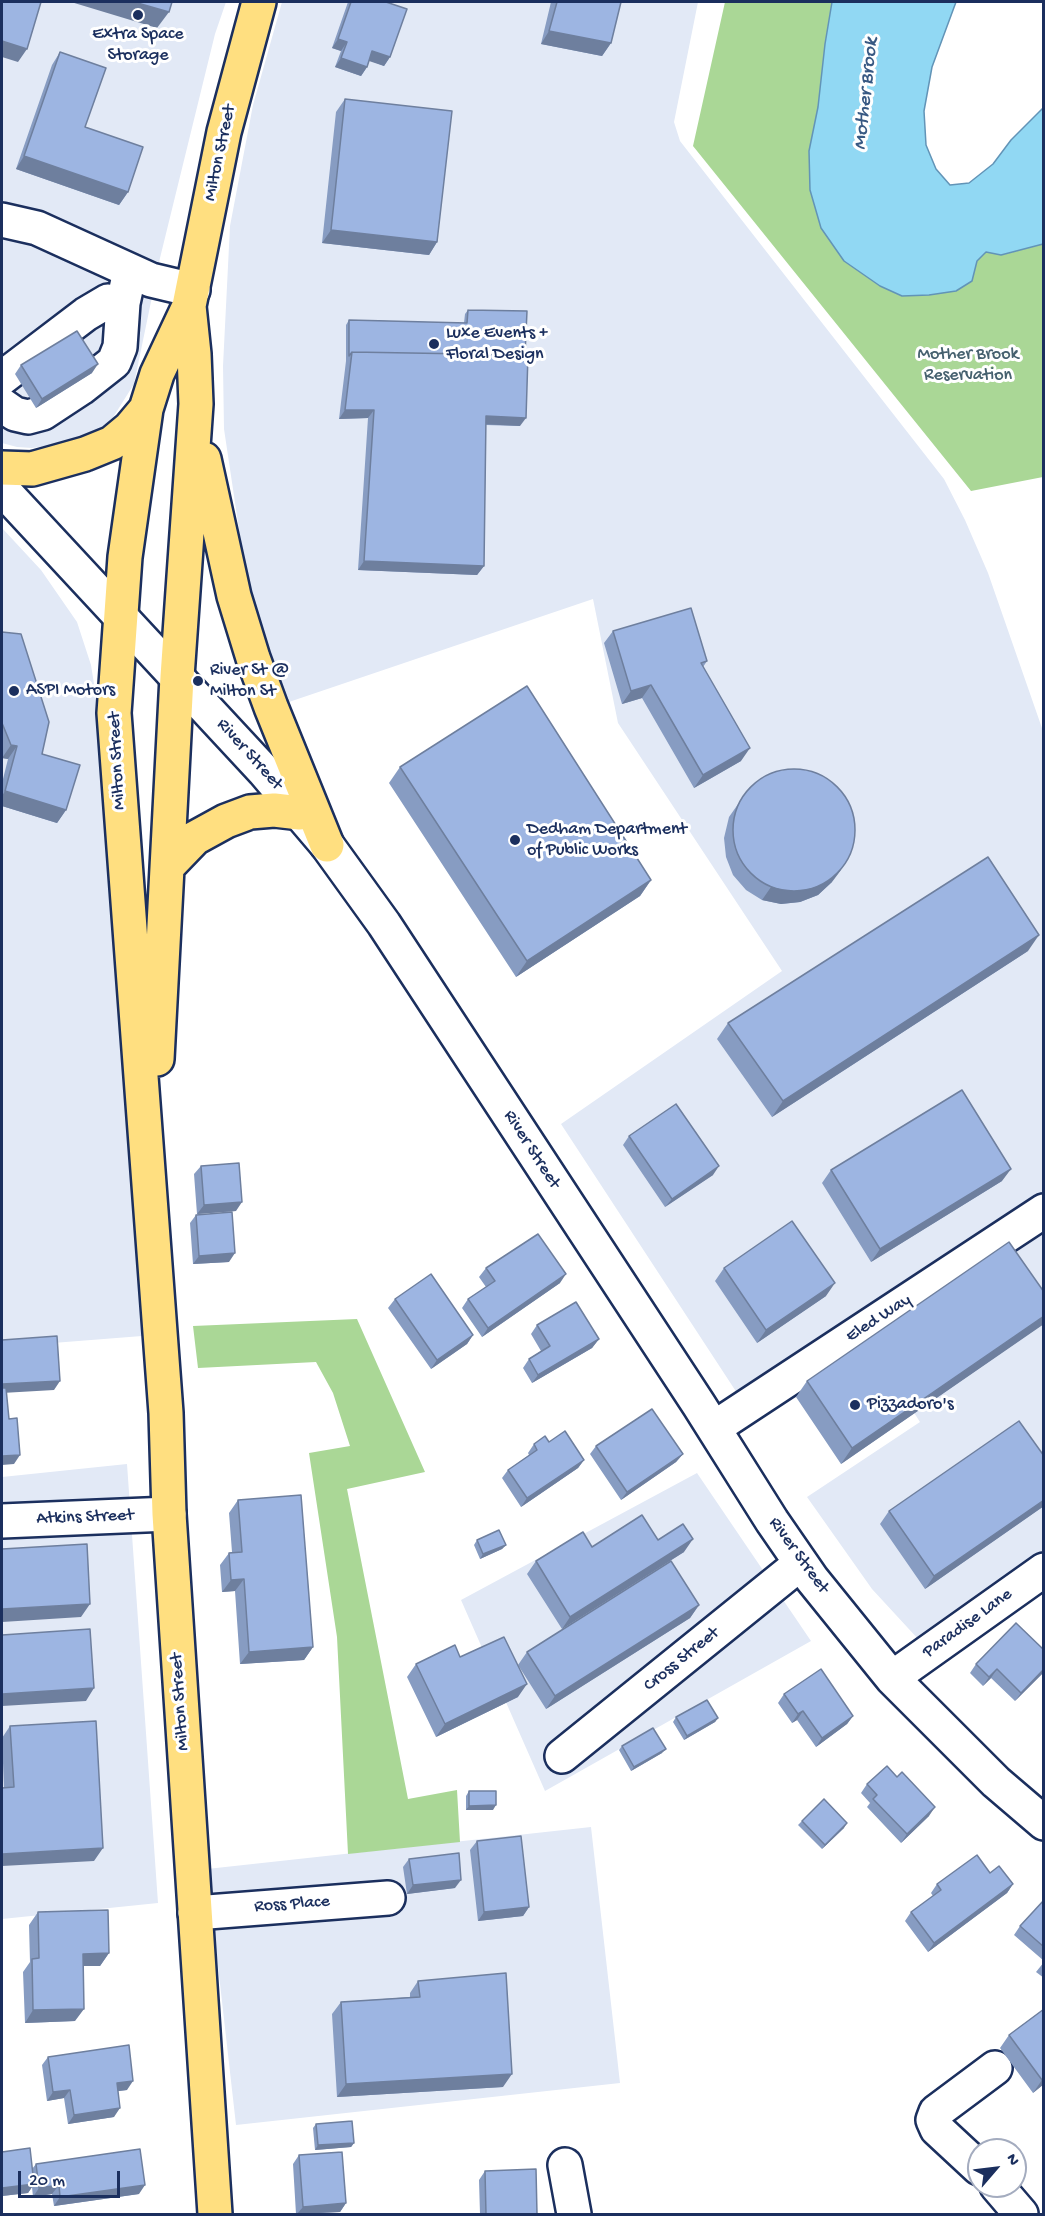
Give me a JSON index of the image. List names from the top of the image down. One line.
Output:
{"streets":{"main road":["Milton Street"],"street":["River Street","Eled Way","Atkins Street","Paradise Lane","Cross Street","Ross Place"]},"crossings":[["Milton Street","River Street"],["Milton Street","Atkins Street"],["Milton Street","Ross Place"],["River Street","Eled Way"],["River Street","Paradise Lane"],["River Street","Cross Street"]],"water":["Mother Brook"],"parks":["Mother Brook Reservation"],"places":["Extra Space Storage","Luxe Events + Floral Design","River St @ Milton St","ASPI Motors","Dedham Department of Public Works","Pizzadoro's"],"scale_bar":"20 m","north":"top right"}
